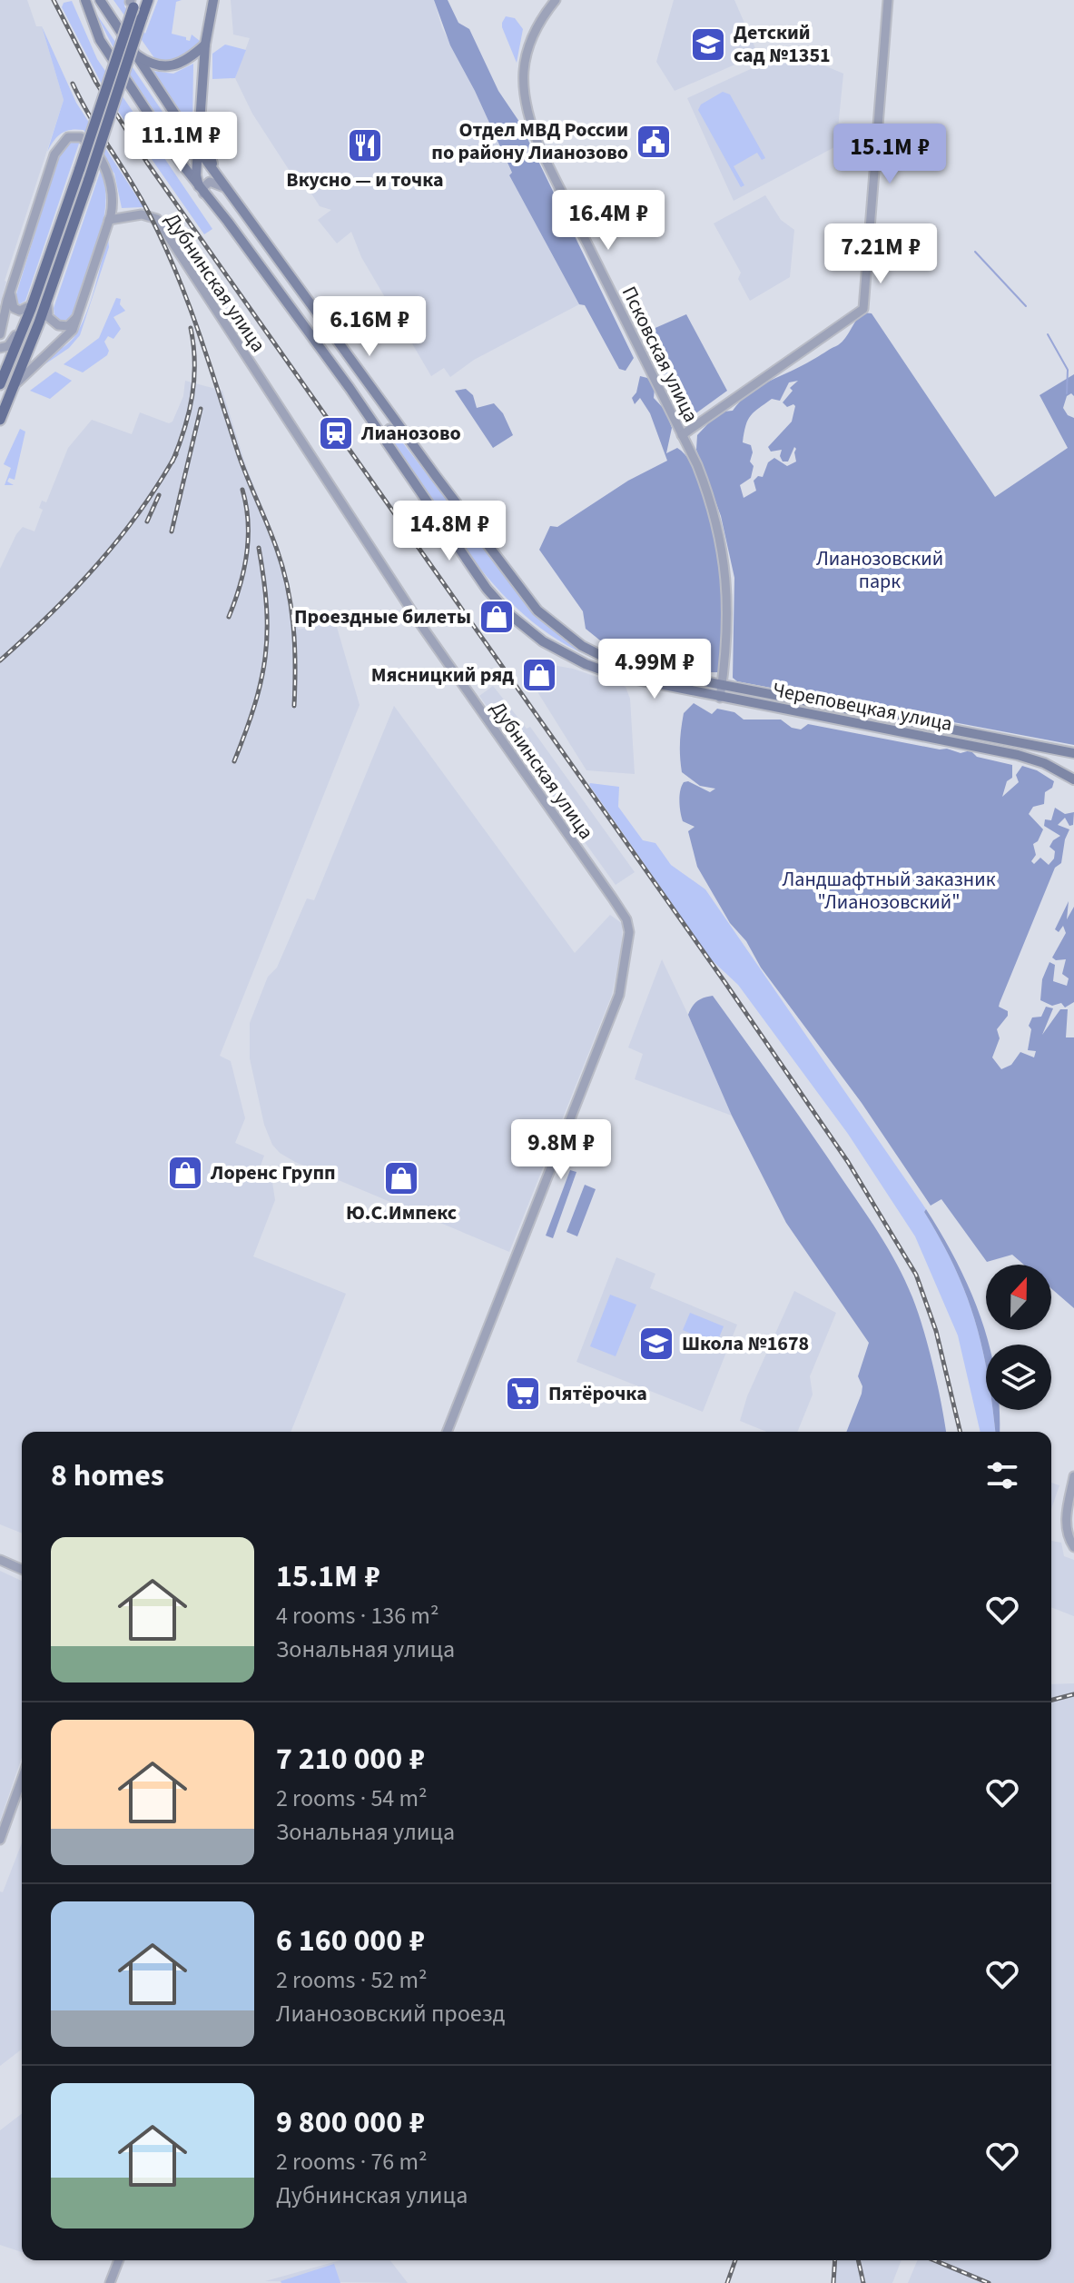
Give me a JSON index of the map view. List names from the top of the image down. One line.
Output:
{"streets":{"main road":["Череповецкая улица"],"street":["Дубнинская улица","Псковская улица"]},"crossings":[["Псковская улица","Череповецкая улица"]],"parks":["Лианозовский парк","Ландшафтный заказник \"Лианозовский\""],"places":{"school or university":["Детский сад №1351","Школа №1678"],"public building":["Отдел МВД России по району Лианозово"],"restaurant":["Вкусно — и точка"],"station":["Лианозово"],"shop":["Проездные билеты","Мясницкий ряд","Лоренс Групп","Ю.С.Импекс"],"supermarket":["Пятёрочка"]},"north":"top","page":{"price":["11.1M ₽","15.1M ₽","16.4M ₽","7.21M ₽","6.16M ₽","14.8M ₽","4.99M ₽","9.8M ₽"],"heading":"8 homes","list":[{"name":"15.1M ₽","note":"4 rooms · 136 m² · Зональная улица"},{"name":"7 210 000 ₽","note":"2 rooms · 54 m² · Зональная улица"},{"name":"6 160 000 ₽","note":"2 rooms · 52 m² · Лианозовский проезд"},{"name":"9 800 000 ₽","note":"2 rooms · 76 m² · Дубнинская улица"}]}}
